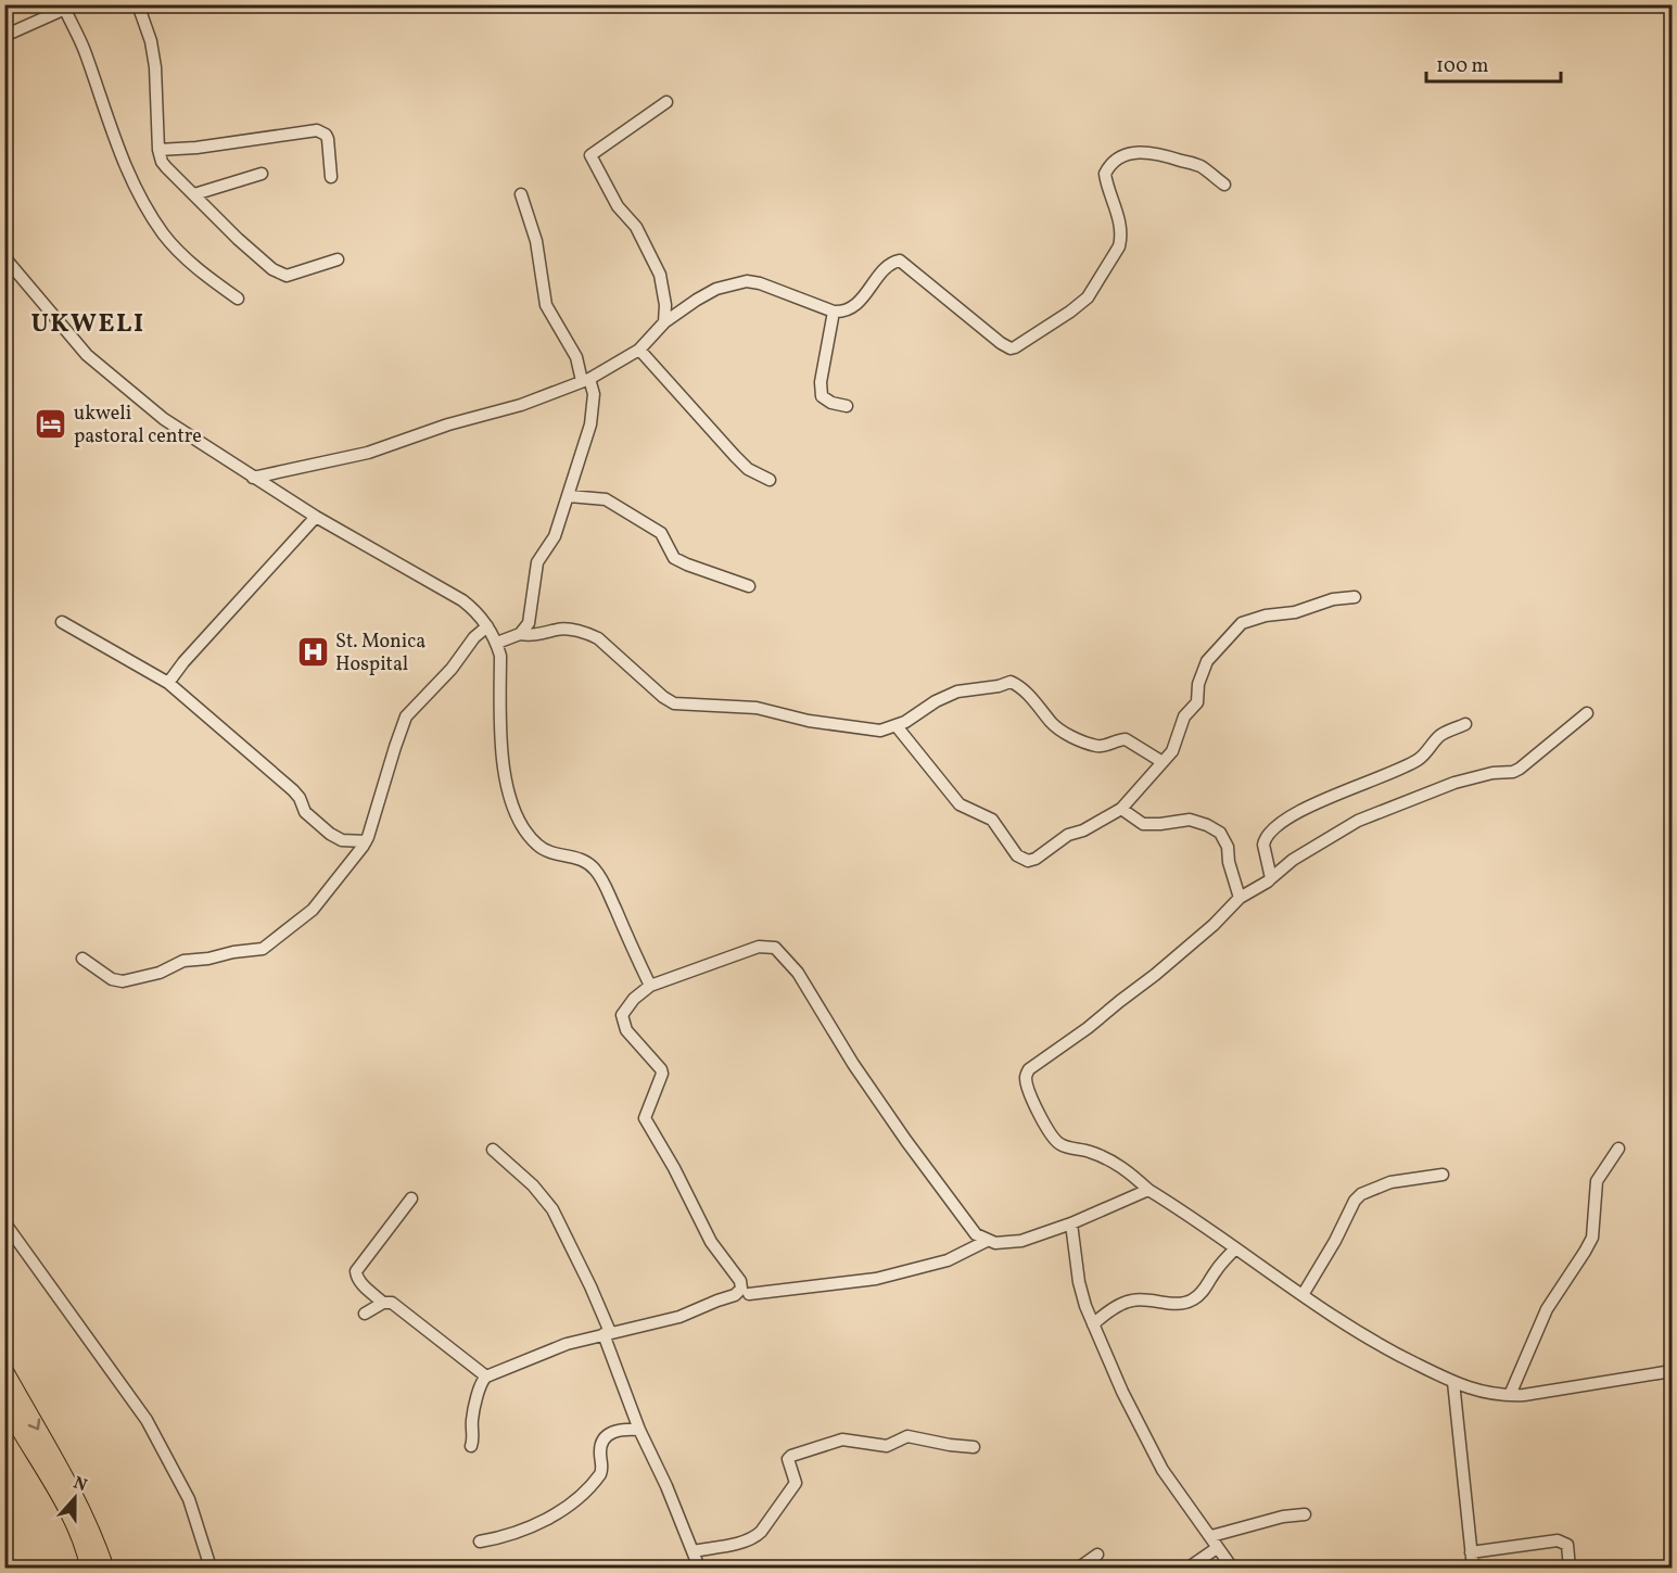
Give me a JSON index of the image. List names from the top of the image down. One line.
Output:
{"districts":["UKWELI"],"places":{"hotel":["ukweli pastoral centre"],"hospital":["St. Monica Hospital"]},"scale_bar":"100 m","north":"top"}
